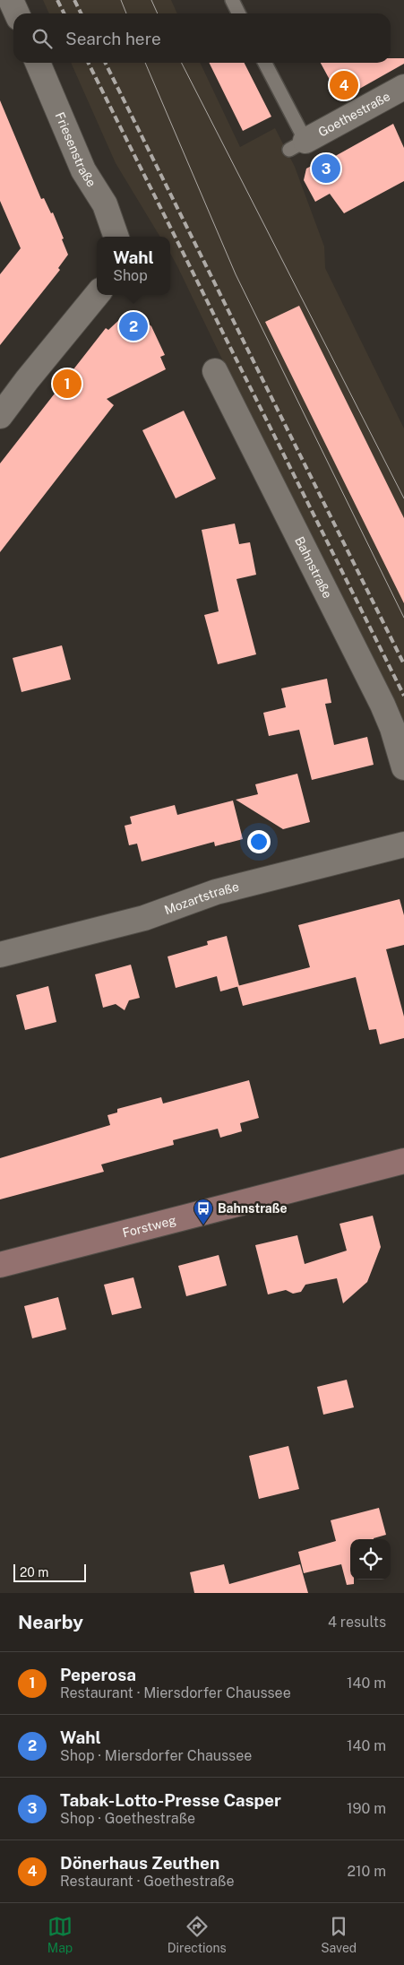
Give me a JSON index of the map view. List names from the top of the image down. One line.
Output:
{"streets":{"main road":["Forstweg"],"street":["Goethestraße","Friesenstraße","Bahnstraße","Mozartstraße"]},"places":{"bus stop":["Bahnstraße"]},"scale_bar":"20 m","page":{"search":"Search here","pins":["4","3","2","1"],"popup":["Wahl","Shop"],"scale":"20 m","heading":["Nearby","4 results"],"list":[{"mark":"1","name":"Peperosa","note":"Restaurant · Miersdorfer Chaussee","value":"140 m"},{"mark":"2","name":"Wahl","note":"Shop · Miersdorfer Chaussee","value":"140 m"},{"mark":"3","name":"Tabak-Lotto-Presse Casper","note":"Shop · Goethestraße","value":"190 m"},{"mark":"4","name":"Dönerhaus Zeuthen","note":"Restaurant · Goethestraße","value":"210 m"}],"nav":["Map","Directions","Saved"]}}
